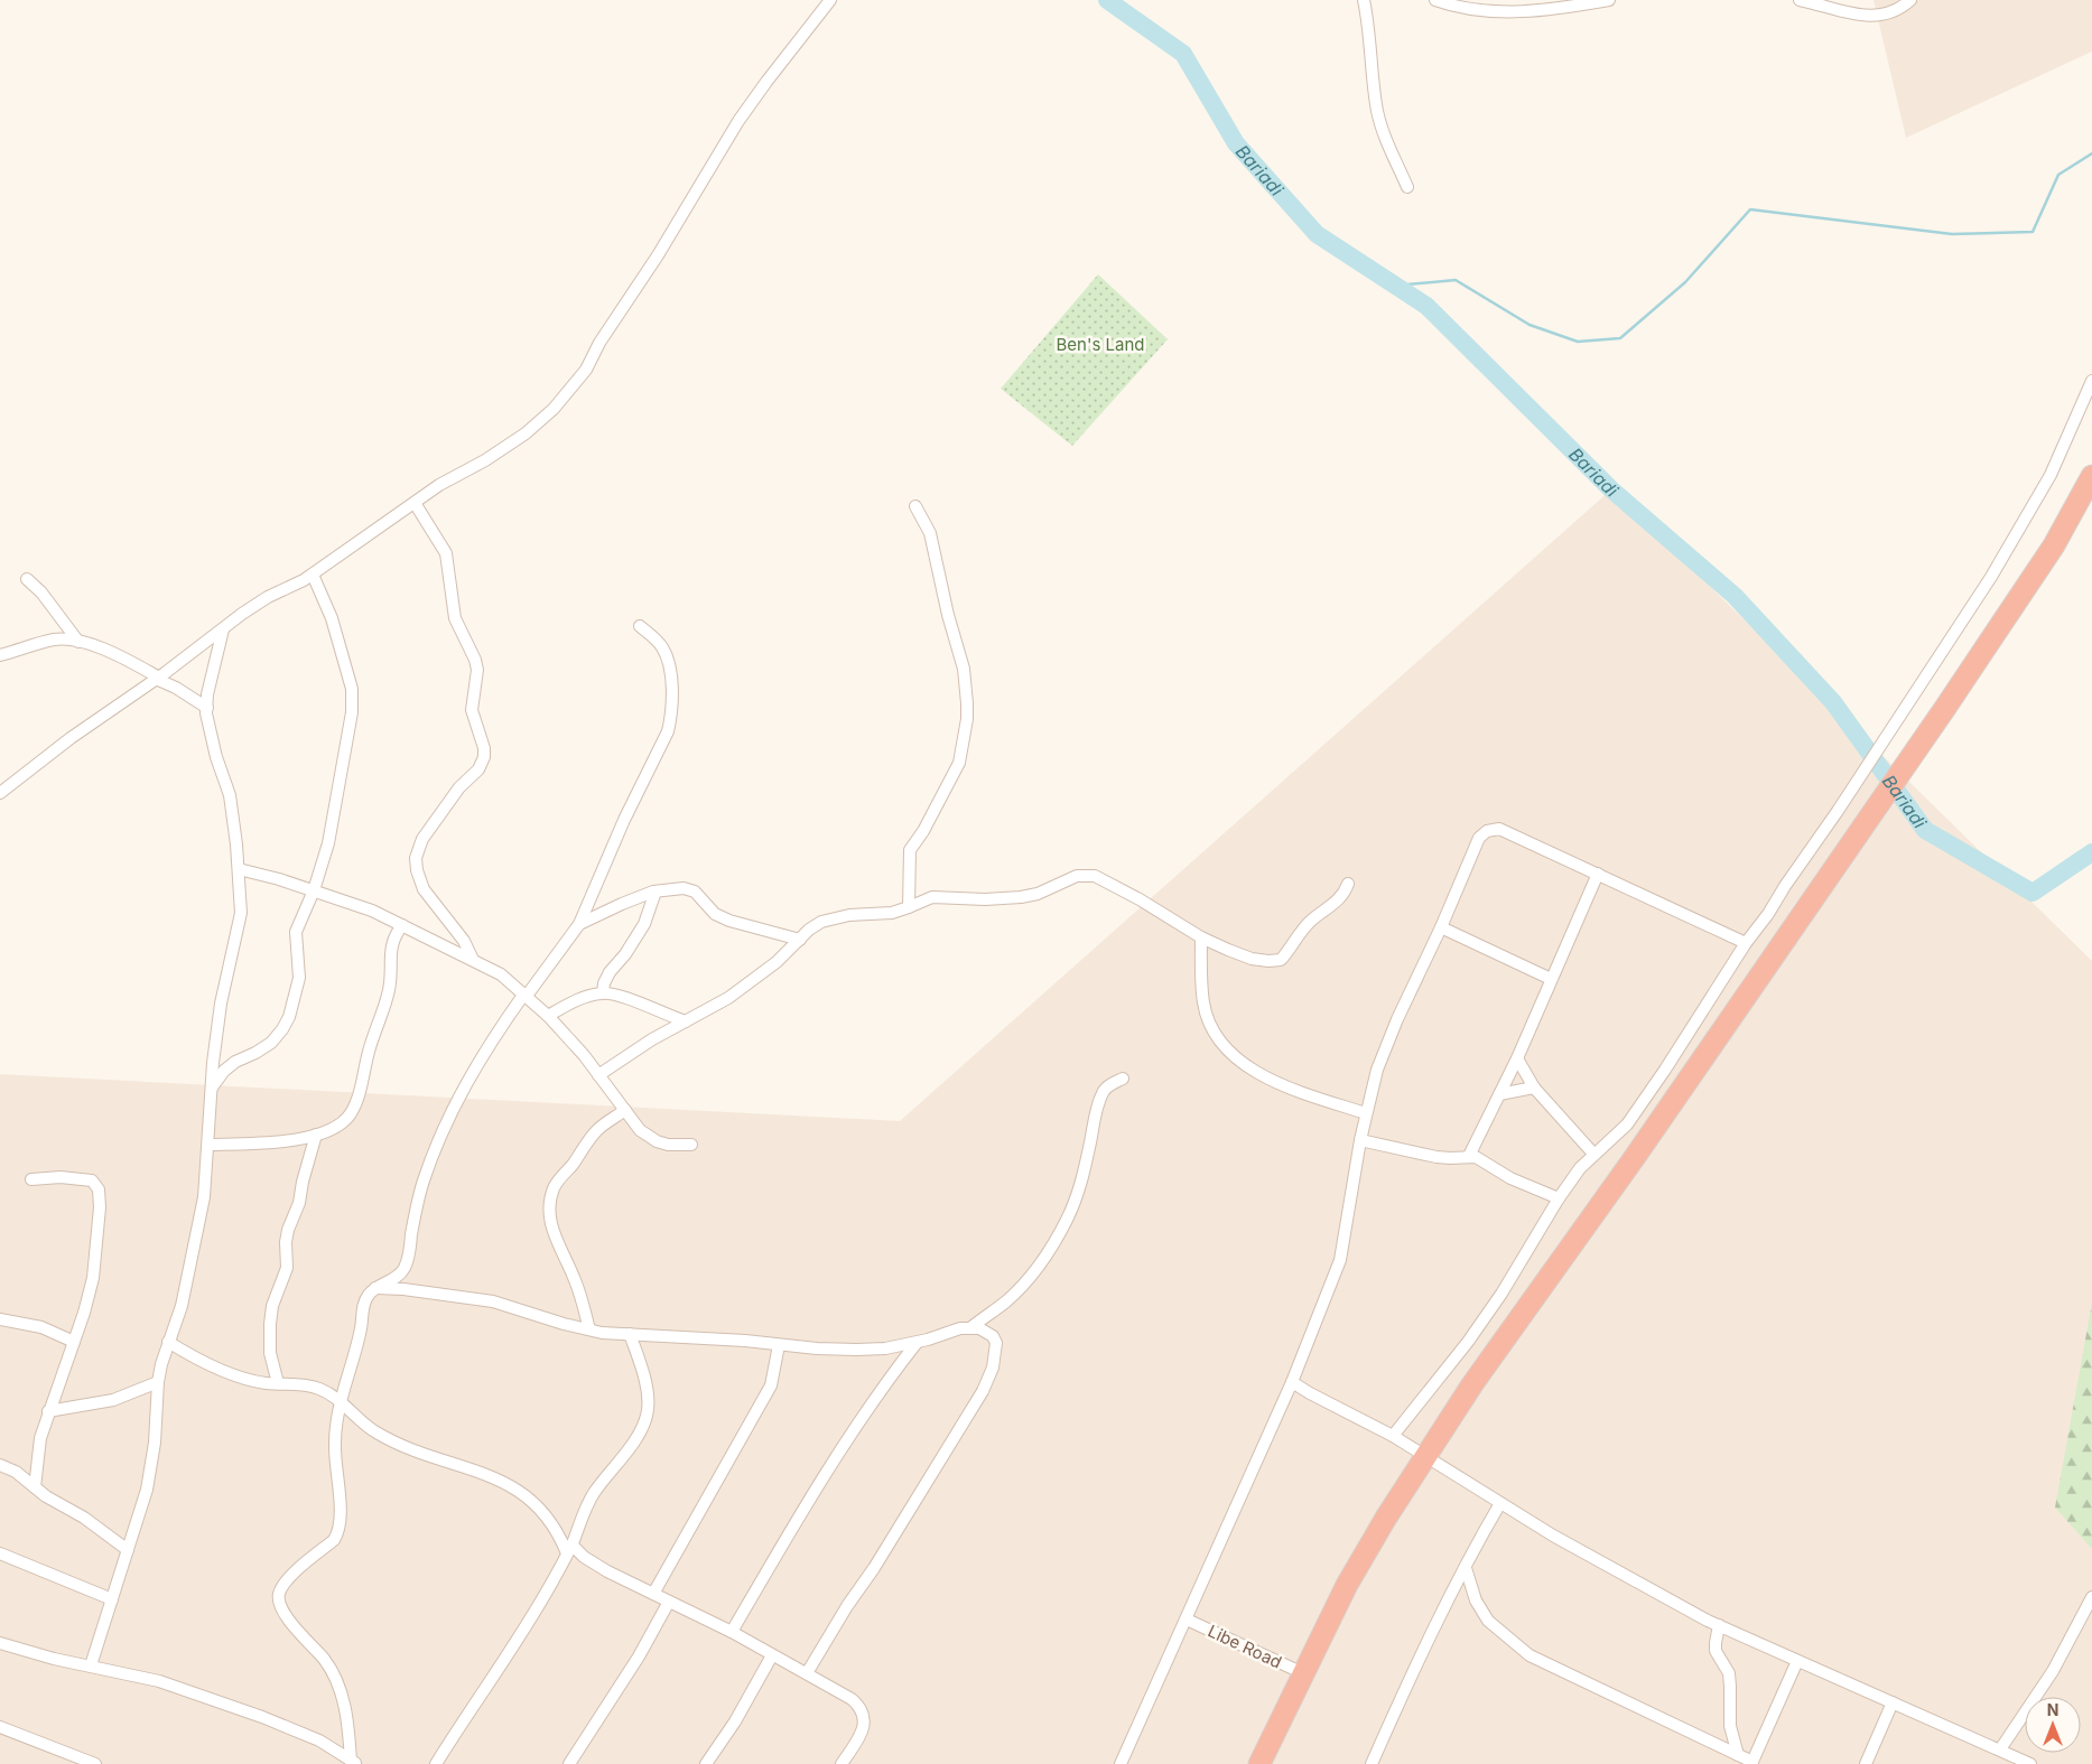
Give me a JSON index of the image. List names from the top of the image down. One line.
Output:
{"streets":{"street":["Libe Road"]},"water":["Bariadi"],"parks":["Ben's Land"],"north":"top"}
